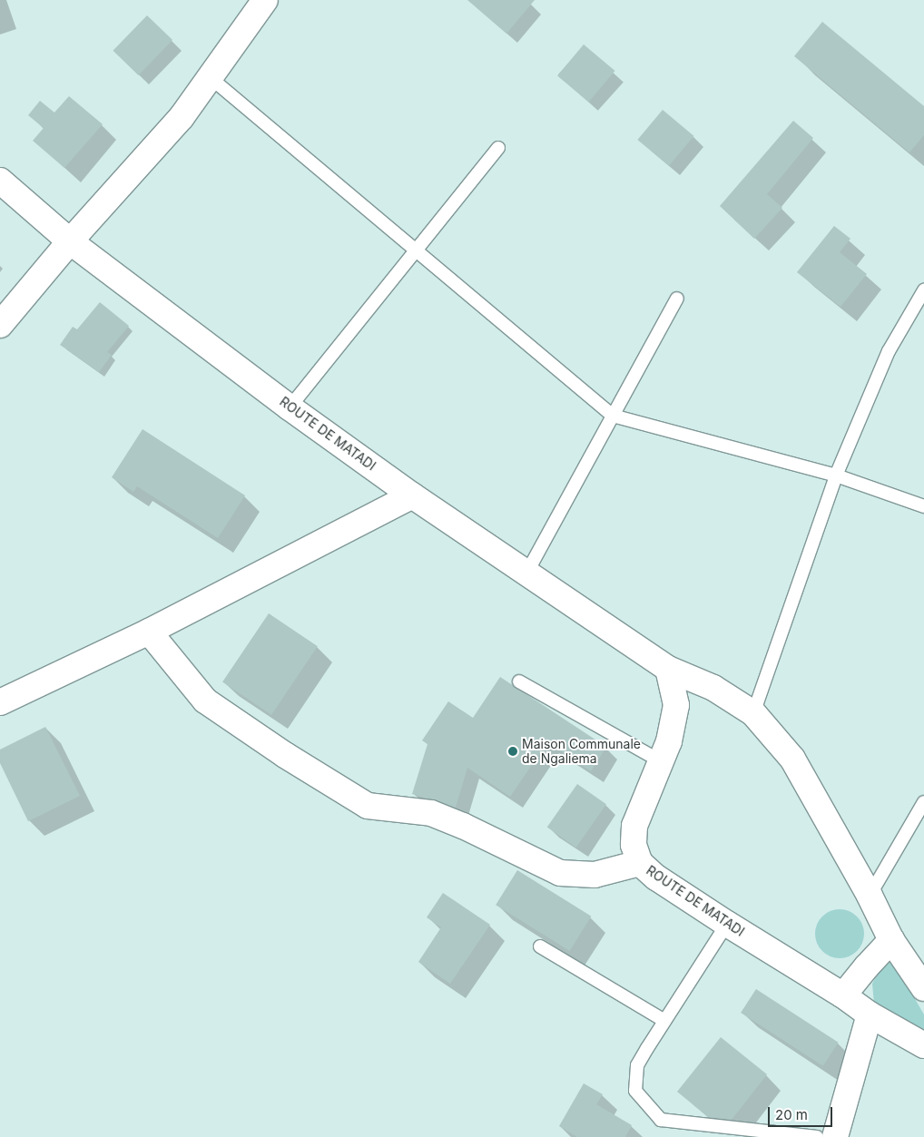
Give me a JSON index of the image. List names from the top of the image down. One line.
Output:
{"streets":{"main road":["ROUTE DE MATADI"]},"places":["Maison Communale de Ngaliema"],"scale_bar":"20 m"}
